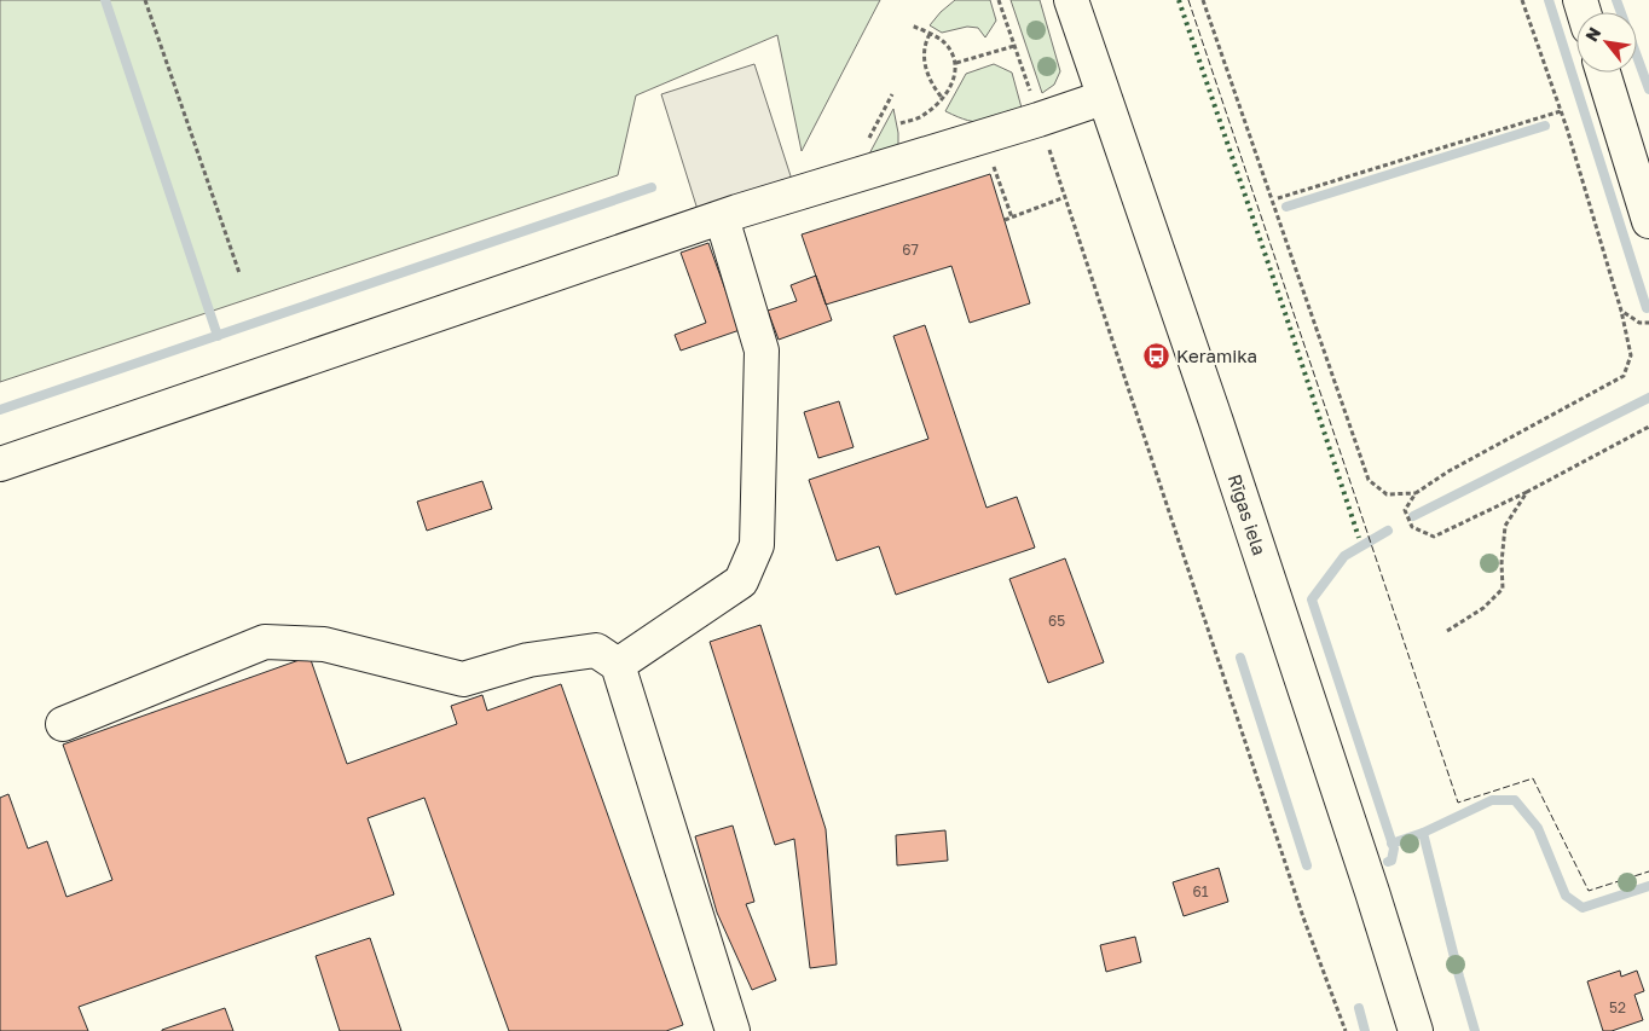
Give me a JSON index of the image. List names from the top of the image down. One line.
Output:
{"streets":{"street":["Rīgas iela"]},"places":{"bus stop":["Keramika"]},"house_numbers":["67","65","61","52"],"north":"top left"}
